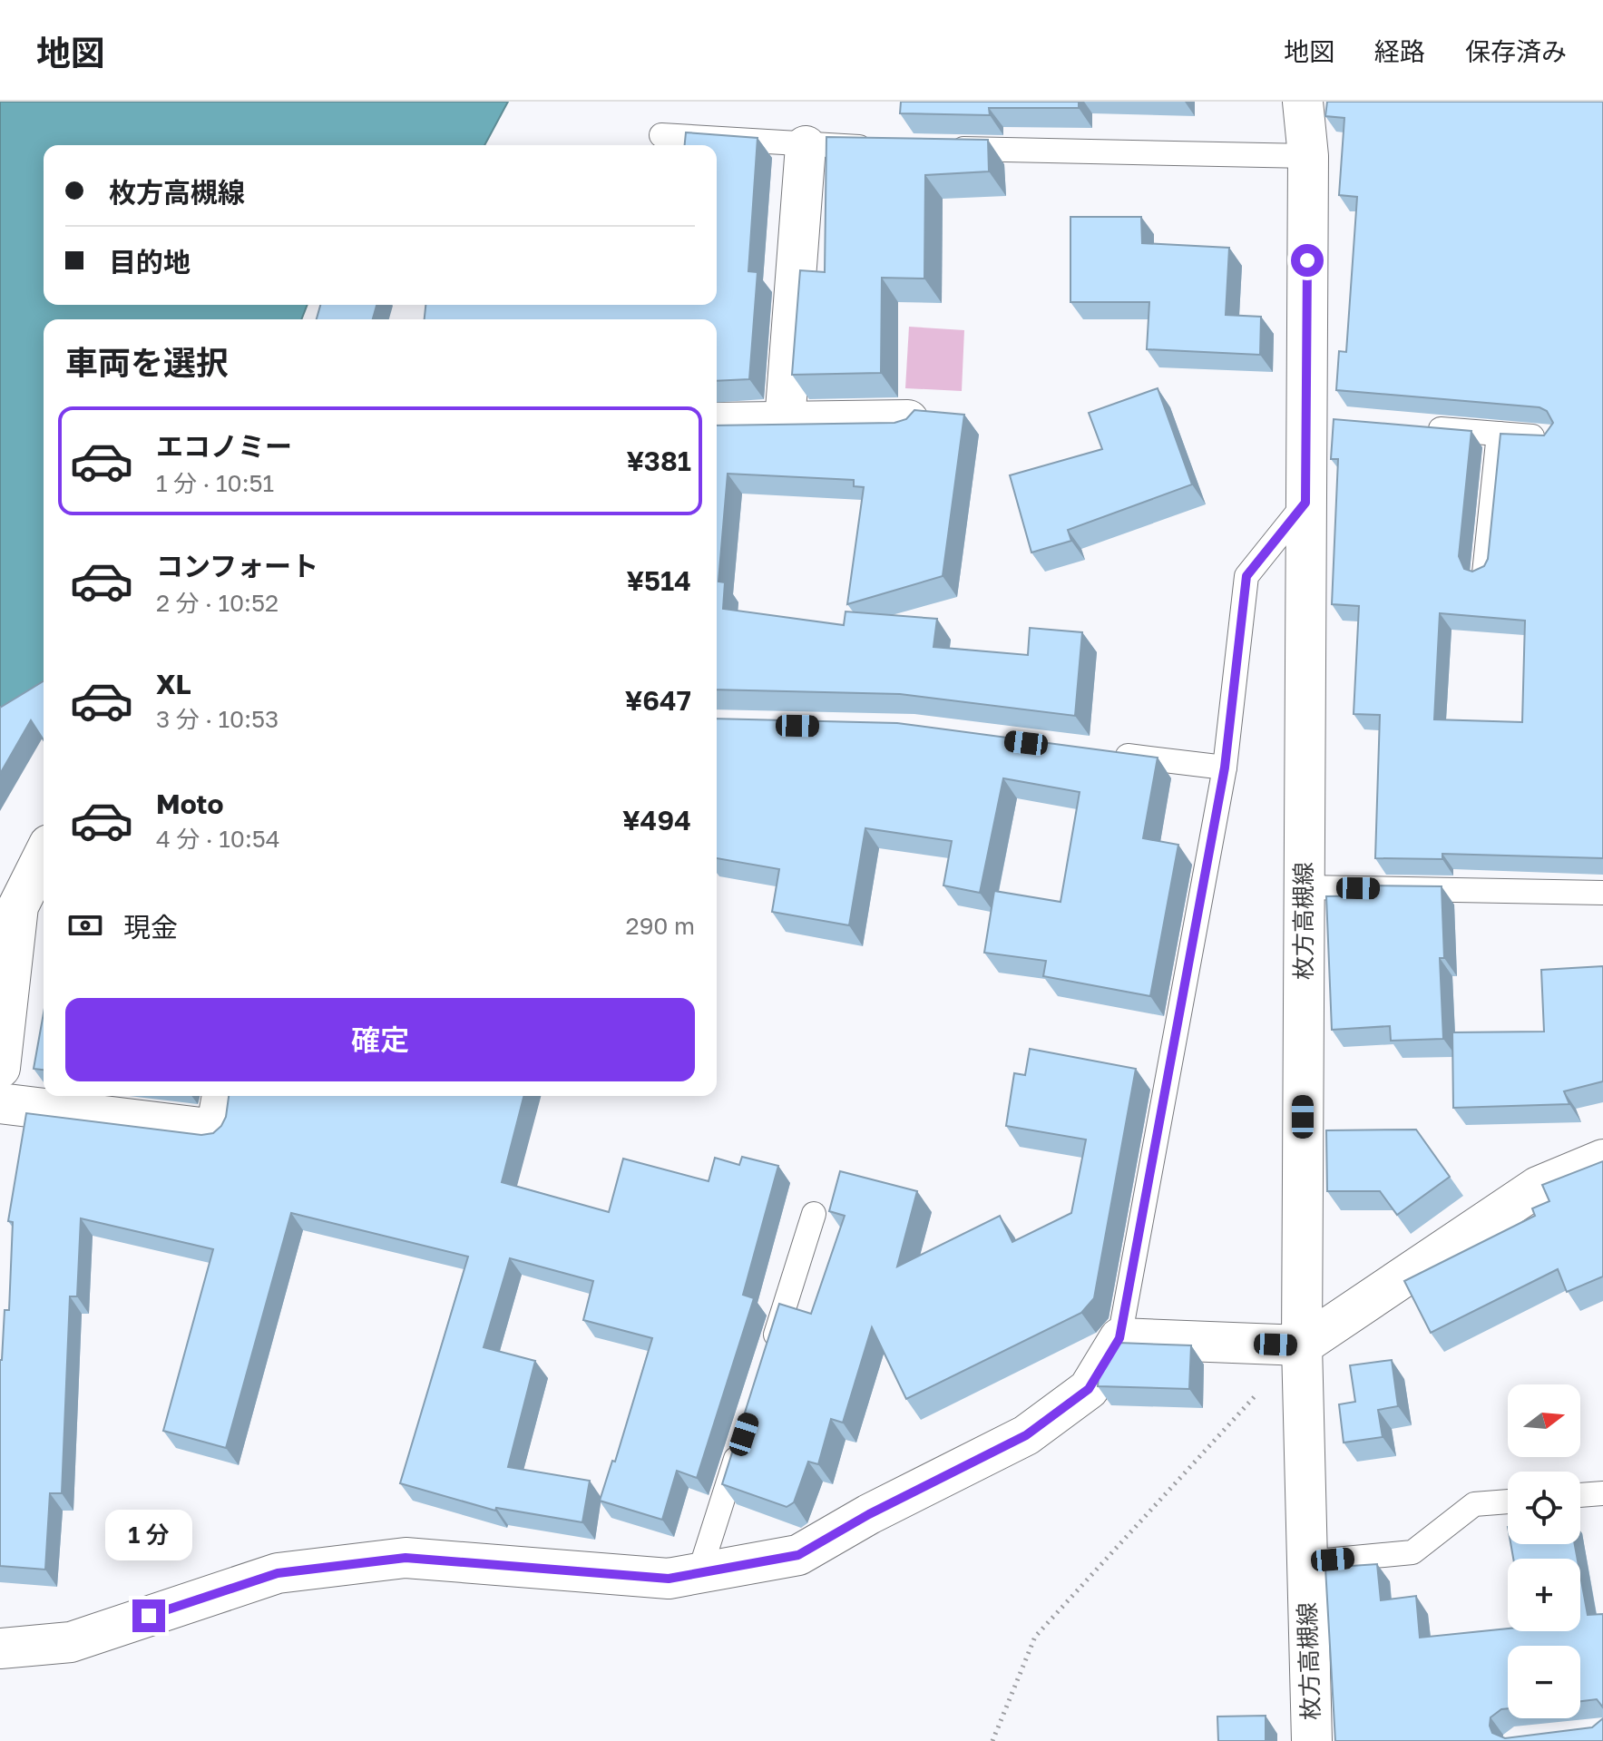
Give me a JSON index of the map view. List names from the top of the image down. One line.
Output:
{"streets":{"street":["枚方高槻線"]},"north":"right","page":{"header":"地図","nav":["地図","経路","保存済み"],"banner":["枚方高槻線","目的地"],"heading":"車両を選択","list":[{"name":"エコノミー","note":"1 分 · 10:51","value":"¥381"},{"name":"コンフォート","note":"2 分 · 10:52","value":"¥514"},{"name":"XL","note":"3 分 · 10:53","value":"¥647"},{"name":"Moto","note":"4 分 · 10:54","value":"¥494"}],"pay":["現金","290 m"],"buttons":"確定","map_buttons":["+","−"],"bubble":"1 分"}}
